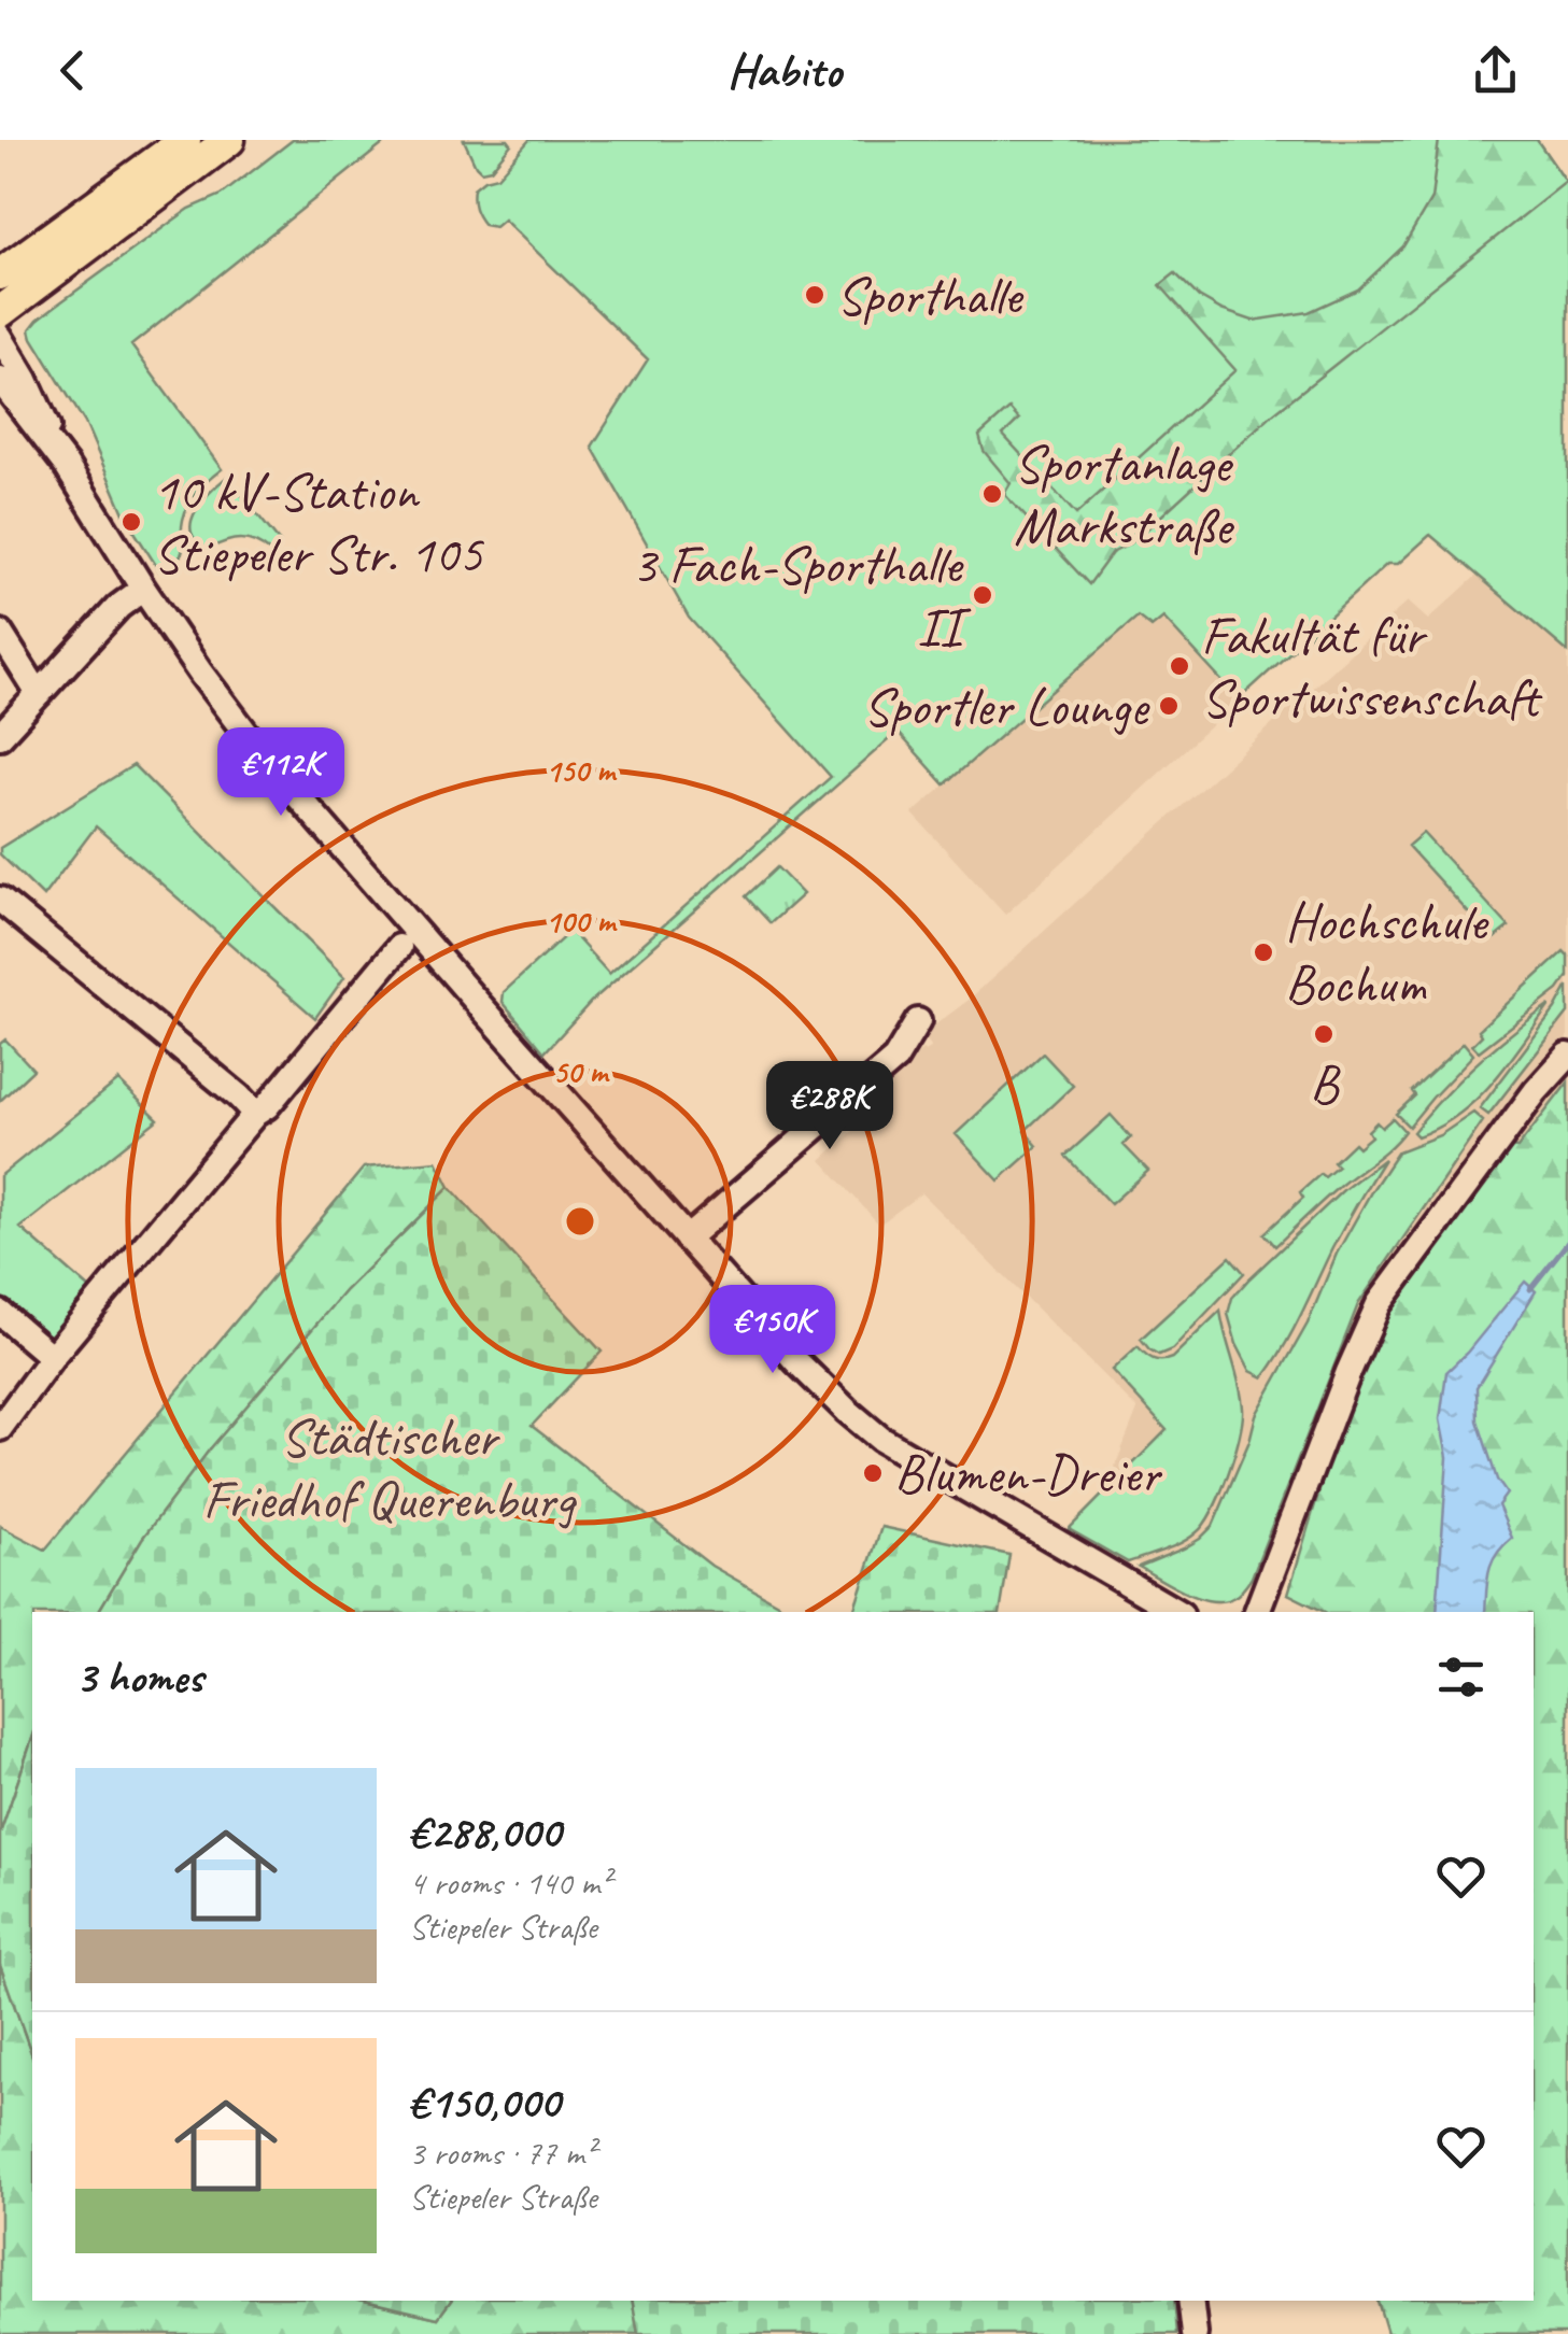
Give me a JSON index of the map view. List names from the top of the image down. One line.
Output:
{"parks":["Städtischer Friedhof Querenburg"],"places":["Sporthalle","Sportanlage Markstraße","10 kV-Station Stiepeler Str. 105","3 Fach-Sporthalle II","Fakultät für Sportwissenschaft","Sportler Lounge","Hochschule Bochum","B","Blumen-Dreier"],"page":{"header":"Habito","price":["€112K","€288K","€150K"],"heading":"3 homes","list":[{"name":"€288,000","note":"4 rooms · 140 m² · Stiepeler Straße"},{"name":"€150,000","note":"3 rooms · 77 m² · Stiepeler Straße"}]},"rings":["150 m","100 m","50 m"]}
